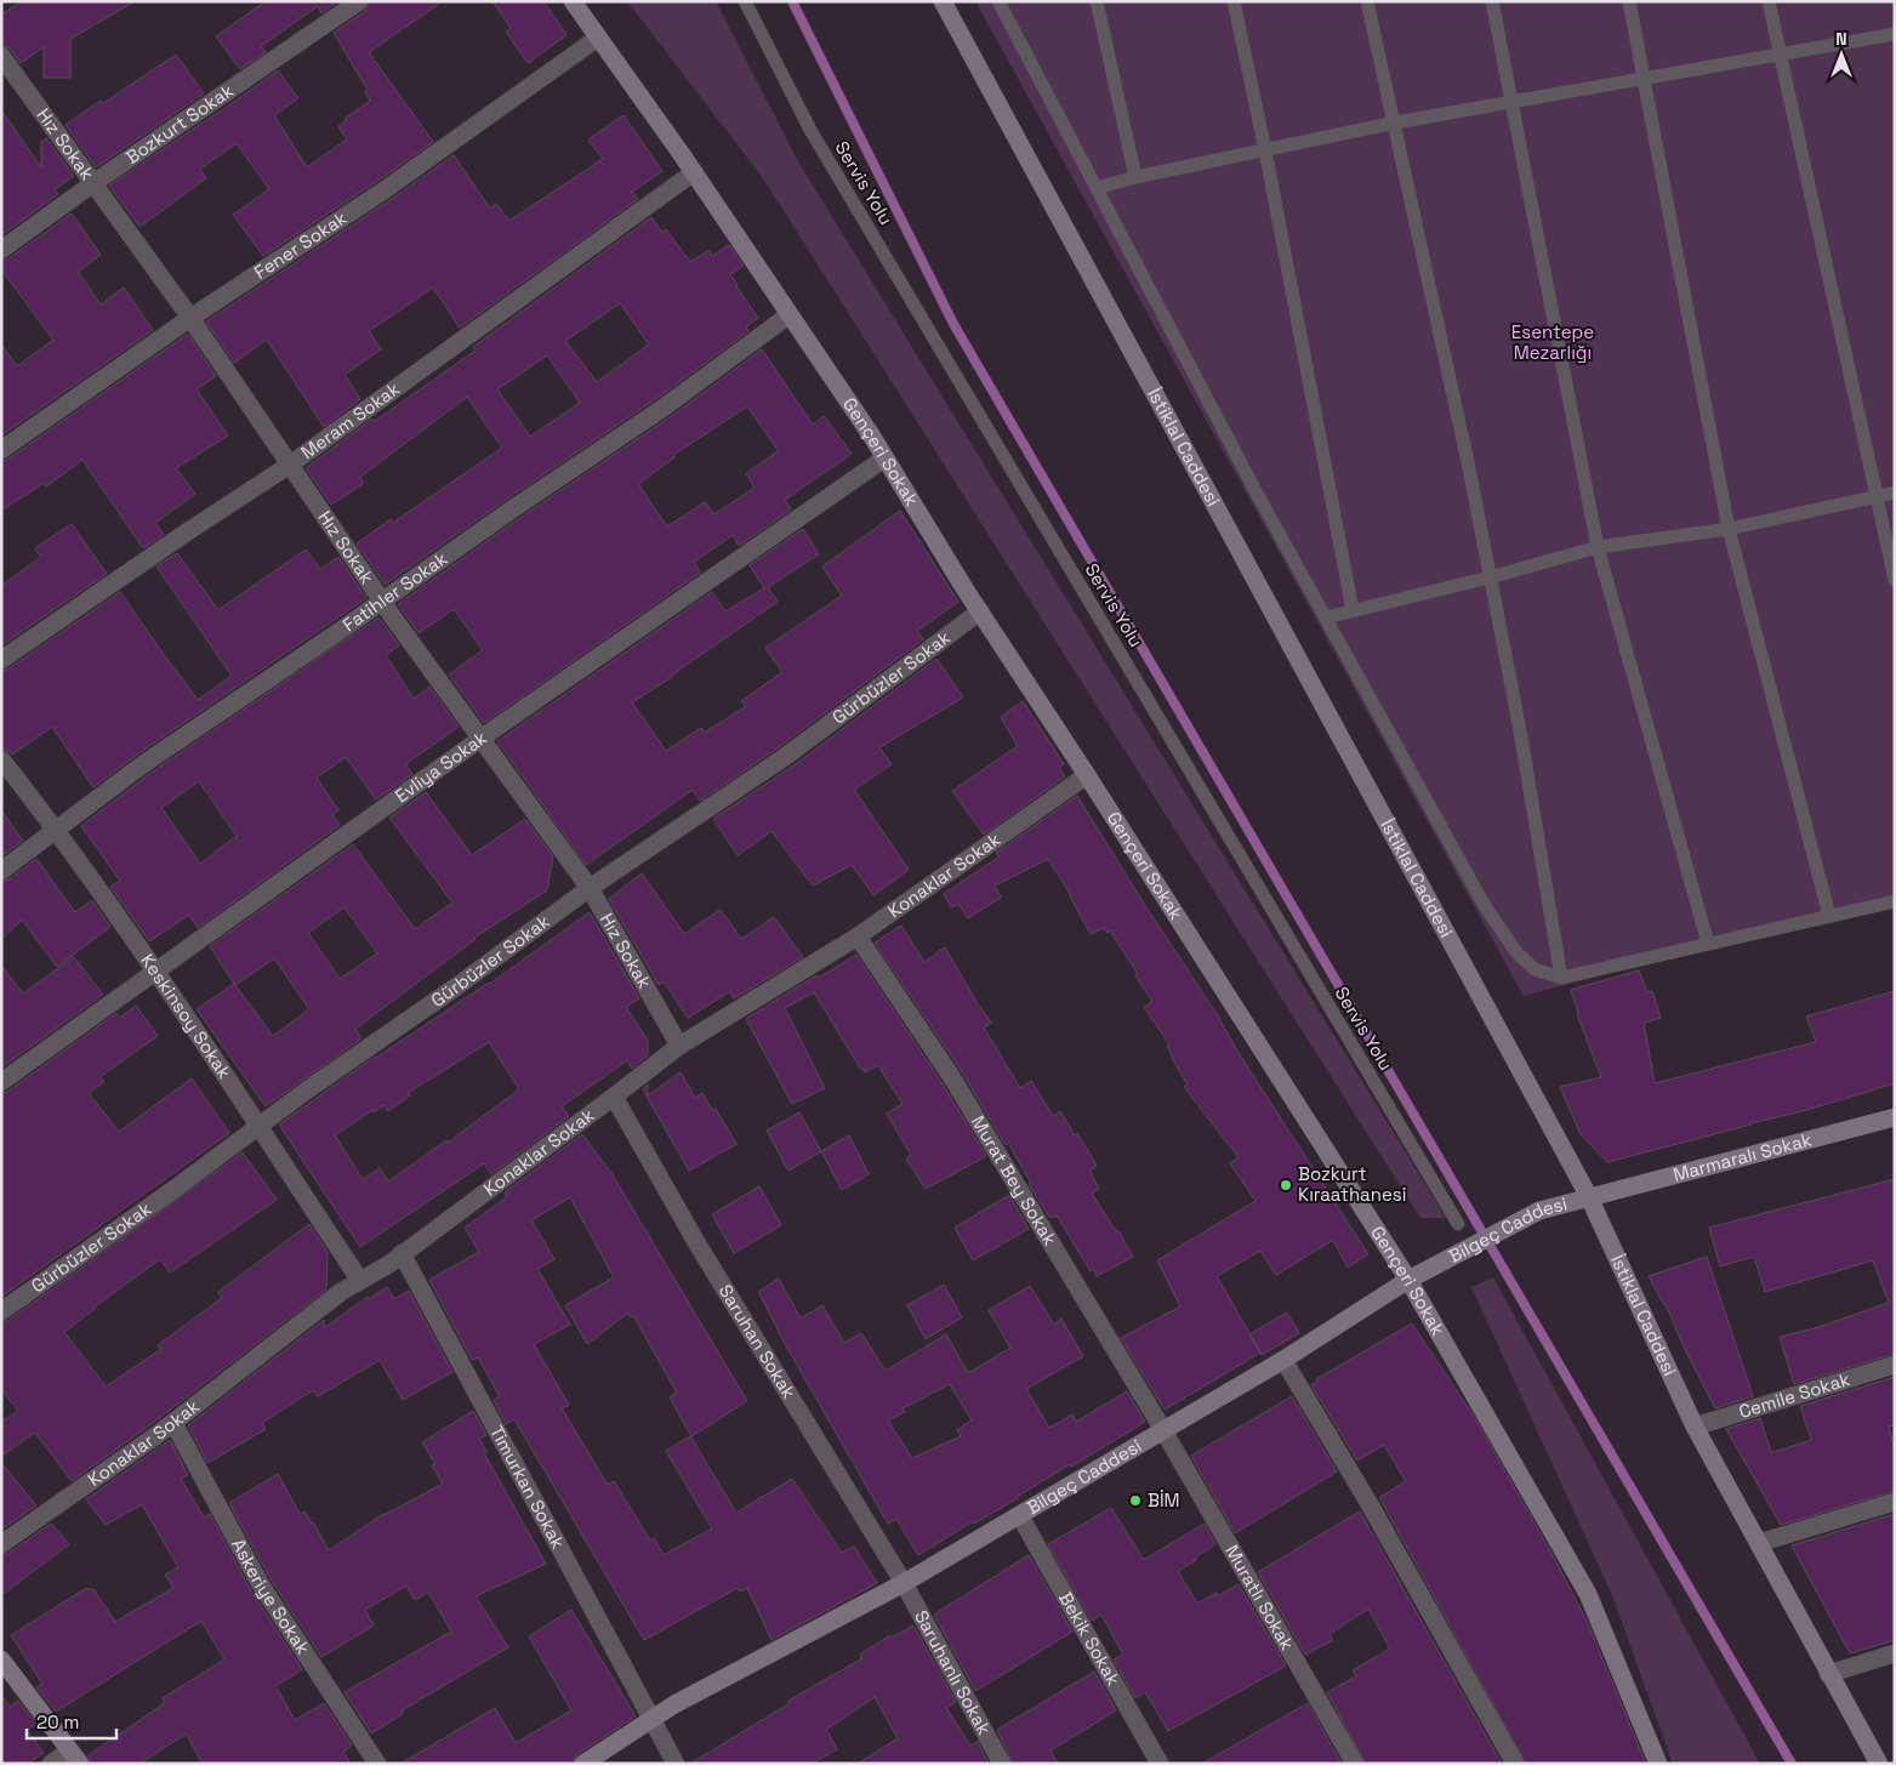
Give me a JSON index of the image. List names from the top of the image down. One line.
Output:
{"streets":{"street":["Bozkurt Sokak","Hız Sokak","Fener Sokak","Meram Sokak","İstiklal Caddesi","Gençeri Sokak","Fatihler Sokak","Gürbüzler Sokak","Evliya Sokak","Konaklar Sokak","Keskinsoy Sokak","Marmaralı Sokak","Murat Bey Sokak","Bilgeç Caddesi","Saruhan Sokak","Cemile Sokak","Timurkan Sokak","Askeriye Sokak","Muratlı Sokak","Bekik Sokak","Saruhanlı Sokak"],"lane":["Servis Yolu"]},"crossings":[["Bozkurt Sokak","Hız Sokak"],["Hız Sokak","Fener Sokak"],["Hız Sokak","Meram Sokak"],["Hız Sokak","Fatihler Sokak"],["Hız Sokak","Gürbüzler Sokak"],["Hız Sokak","Evliya Sokak"],["Hız Sokak","Konaklar Sokak"],["Fener Sokak","Gençeri Sokak"],["Meram Sokak","Gençeri Sokak"],["İstiklal Caddesi","Marmaralı Sokak"],["İstiklal Caddesi","Bilgeç Caddesi"],["İstiklal Caddesi","Cemile Sokak"],["Gençeri Sokak","Fatihler Sokak"],["Gençeri Sokak","Gürbüzler Sokak"],["Gençeri Sokak","Evliya Sokak"],["Gençeri Sokak","Konaklar Sokak"],["Gençeri Sokak","Bilgeç Caddesi"],["Fatihler Sokak","Keskinsoy Sokak"],["Gürbüzler Sokak","Keskinsoy Sokak"],["Evliya Sokak","Keskinsoy Sokak"],["Konaklar Sokak","Keskinsoy Sokak"],["Konaklar Sokak","Murat Bey Sokak"],["Konaklar Sokak","Saruhan Sokak"],["Konaklar Sokak","Timurkan Sokak"],["Konaklar Sokak","Askeriye Sokak"],["Marmaralı Sokak","Bilgeç Caddesi"],["Murat Bey Sokak","Bilgeç Caddesi"],["Murat Bey Sokak","Muratlı Sokak"],["Bilgeç Caddesi","Saruhan Sokak"],["Bilgeç Caddesi","Timurkan Sokak"],["Bilgeç Caddesi","Muratlı Sokak"],["Bilgeç Caddesi","Bekik Sokak"],["Bilgeç Caddesi","Saruhanlı Sokak"],["Saruhan Sokak","Saruhanlı Sokak"]],"parks":["Esentepe Mezarlığı"],"places":["Bozkurt Kıraathanesi","BİM"],"scale_bar":"20 m","north":"top"}
